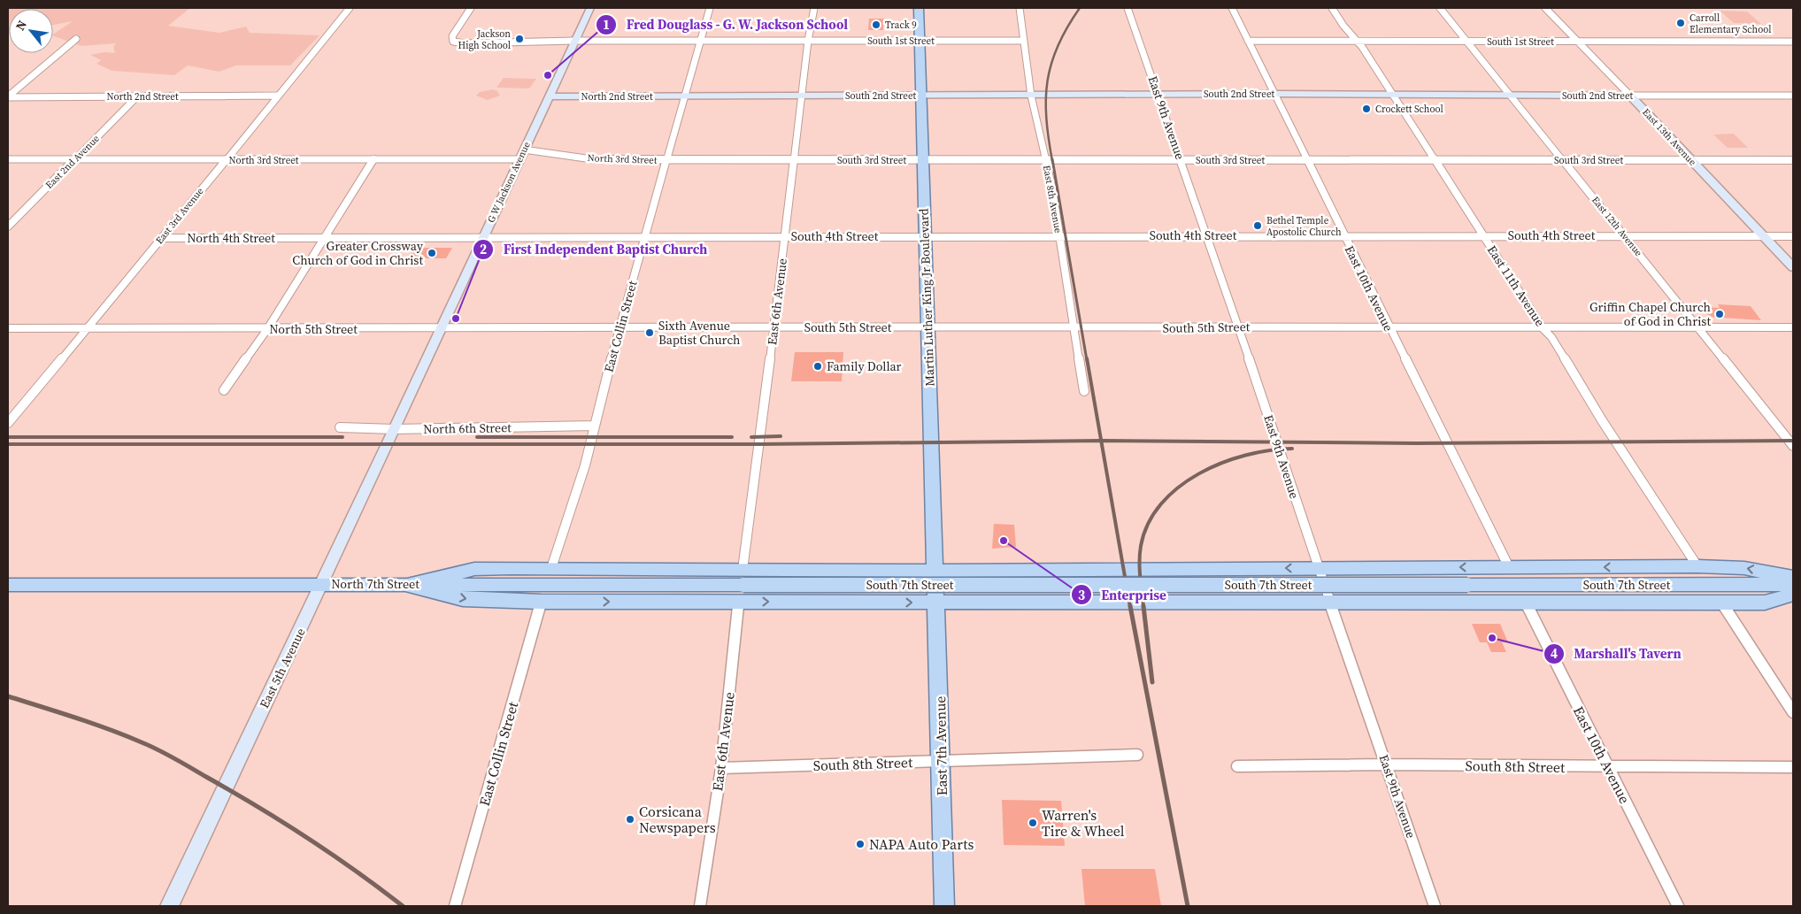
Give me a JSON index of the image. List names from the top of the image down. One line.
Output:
{"streets":{"main road":["Martin Luther King Jr Boulevard","North 7th Street","South 7th Street","East 7th Avenue"],"street":["South 1st Street","South 2nd Street","North 2nd Street","East 9th Avenue","East 13th Avenue","North 3rd Street","South 3rd Street","East 2nd Avenue","G W Jackson Avenue","East 8th Avenue","East 3rd Avenue","East 12th Avenue","South 4th Street","North 4th Street","East 11th Avenue","East 10th Avenue","East 6th Avenue","East Collin Street","South 5th Street","North 5th Street","North 6th Street","East 5th Avenue","South 8th Street"]},"crossings":[["South 1st Street","East 13th Avenue"],["South 1st Street","G W Jackson Avenue"],["South 1st Street","East 8th Avenue"],["South 1st Street","East 12th Avenue"],["South 1st Street","East 11th Avenue"],["South 1st Street","East 10th Avenue"],["South 1st Street","Martin Luther King Jr Boulevard"],["South 1st Street","East 6th Avenue"],["South 1st Street","East Collin Street"],["South 2nd Street","North 2nd Street"],["South 2nd Street","East 9th Avenue"],["South 2nd Street","East 13th Avenue"],["South 2nd Street","East 8th Avenue"],["South 2nd Street","East 12th Avenue"],["South 2nd Street","East 11th Avenue"],["South 2nd Street","East 10th Avenue"],["South 2nd Street","Martin Luther King Jr Boulevard"],["South 2nd Street","East 6th Avenue"],["South 2nd Street","East Collin Street"],["North 2nd Street","East 2nd Avenue"],["North 2nd Street","G W Jackson Avenue"],["North 2nd Street","East 3rd Avenue"],["North 2nd Street","East Collin Street"],["East 9th Avenue","South 3rd Street"],["East 9th Avenue","South 4th Street"],["East 9th Avenue","South 5th Street"],["East 9th Avenue","South 8th Street"],["East 13th Avenue","South 3rd Street"],["East 13th Avenue","South 4th Street"],["North 3rd Street","South 3rd Street"],["North 3rd Street","East 2nd Avenue"],["North 3rd Street","G W Jackson Avenue"],["North 3rd Street","East 3rd Avenue"],["North 3rd Street","East Collin Street"],["South 3rd Street","East 8th Avenue"],["South 3rd Street","East 12th Avenue"],["South 3rd Street","East 11th Avenue"],["South 3rd Street","East 10th Avenue"],["South 3rd Street","Martin Luther King Jr Boulevard"],["South 3rd Street","East 6th Avenue"],["South 3rd Street","East Collin Street"],["G W Jackson Avenue","North 4th Street"],["G W Jackson Avenue","North 5th Street"],["G W Jackson Avenue","North 6th Street"],["G W Jackson Avenue","East 5th Avenue"],["East 8th Avenue","South 4th Street"],["East 8th Avenue","South 5th Street"],["East 3rd Avenue","North 4th Street"],["East 3rd Avenue","North 5th Street"],["East 12th Avenue","South 4th Street"],["East 12th Avenue","South 5th Street"],["South 4th Street","North 4th Street"],["South 4th Street","East 11th Avenue"],["South 4th Street","East 10th Avenue"],["South 4th Street","Martin Luther King Jr Boulevard"],["South 4th Street","East 6th Avenue"],["South 4th Street","East Collin Street"],["North 4th Street","East Collin Street"],["East 11th Avenue","South 5th Street"],["East 10th Avenue","South 5th Street"],["East 10th Avenue","South 8th Street"],["Martin Luther King Jr Boulevard","South 5th Street"],["Martin Luther King Jr Boulevard","East 7th Avenue"],["East 6th Avenue","South 5th Street"],["East 6th Avenue","North 7th Street"],["East 6th Avenue","South 7th Street"],["East 6th Avenue","South 8th Street"],["East Collin Street","South 5th Street"],["East Collin Street","North 5th Street"],["East Collin Street","North 6th Street"],["South 5th Street","North 5th Street"],["North 6th Street","East 5th Avenue"],["North 7th Street","South 7th Street"],["North 7th Street","East 5th Avenue"],["East 7th Avenue","South 8th Street"]],"places":["Carroll Elementary School","Track 9","Jackson High School","Fred Douglass - G. W. Jackson School","Crockett School","Bethel Temple Apostolic Church","Greater Crossway Church of God in Christ","Griffin Chapel Church of God in Christ","First Independent Baptist Church","Sixth Avenue Baptist Church","Family Dollar","Enterprise","Marshall's Tavern","Corsicana Newspapers","Warren's Tire & Wheel","NAPA Auto Parts"],"north":"top left"}
